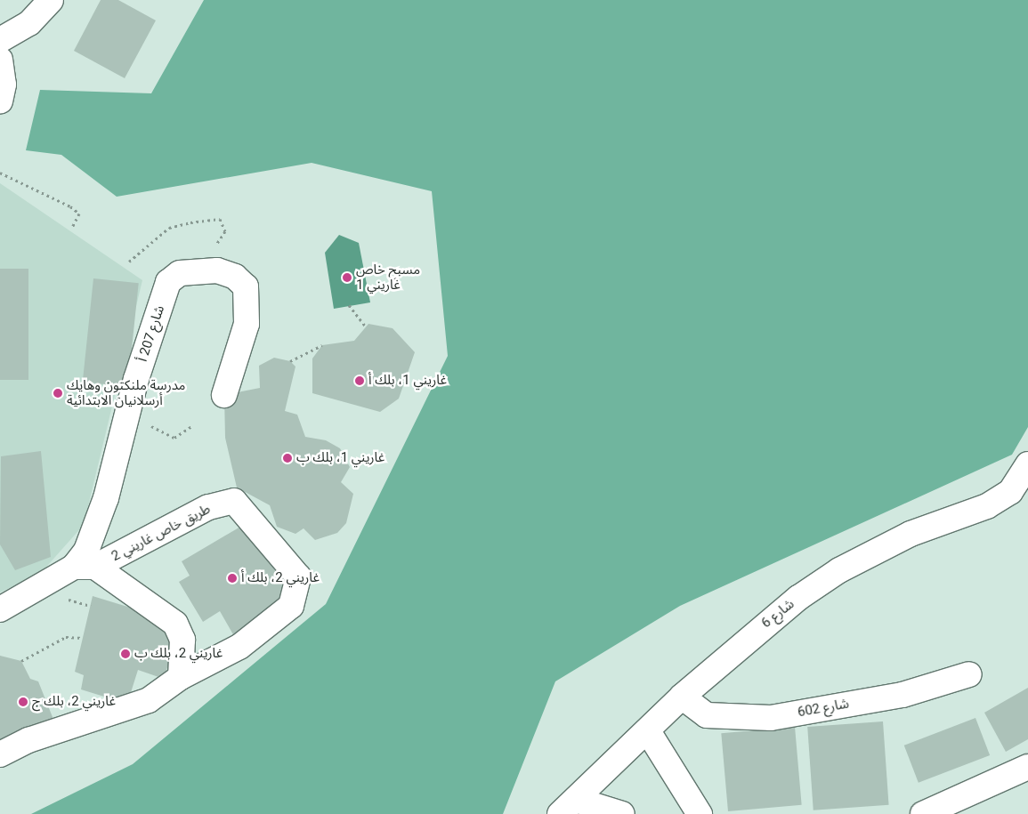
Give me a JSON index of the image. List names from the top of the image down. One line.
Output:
{"streets":{"street":["شارع 207 أ","طريق خاص غاريني 2","شارع 6","شارع 602"]},"crossings":[["شارع 207 أ","طريق خاص غاريني 2"],["شارع 6","شارع 602"]],"places":["مسبح خاص غاريني 1","غاريني 1، بلك أ","مدرسة ملنكتون وهايك أرسلانيان الابتدائية","غاريني 1، بلك ب","غاريني 2، بلك أ","غاريني 2، بلك ب","غاريني 2، بلك ج"]}
